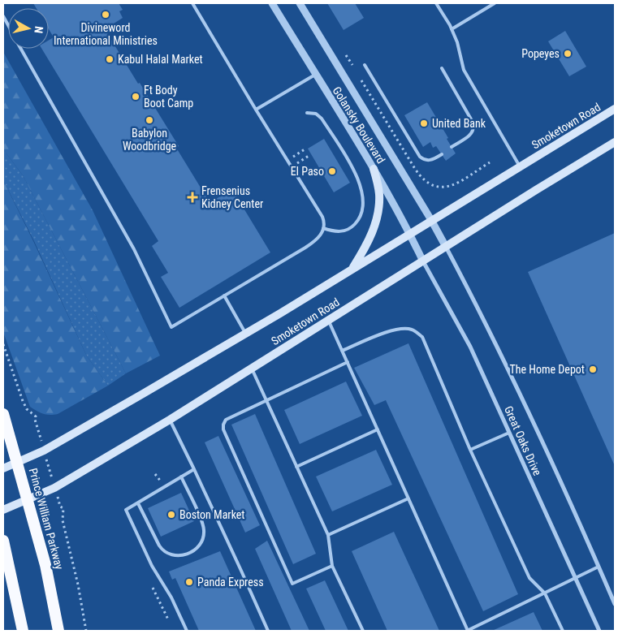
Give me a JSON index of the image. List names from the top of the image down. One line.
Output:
{"streets":{"highway":["Prince William Parkway"],"main road":["Smoketown Road"],"street":["Golansky Boulevard","Great Oaks Drive"]},"crossings":[["Golansky Boulevard","Smoketown Road"],["Golansky Boulevard","Great Oaks Drive"],["Smoketown Road","Great Oaks Drive"],["Smoketown Road","Prince William Parkway"]],"places":{"other":["Divineword International Ministries","Popeyes","Kabul Halal Market","Ft Body Boot Camp","Babylon Woodbridge","United Bank","El Paso","The Home Depot","Boston Market","Panda Express"],"health":["Frensenius Kidney Center"]},"north":"right"}
